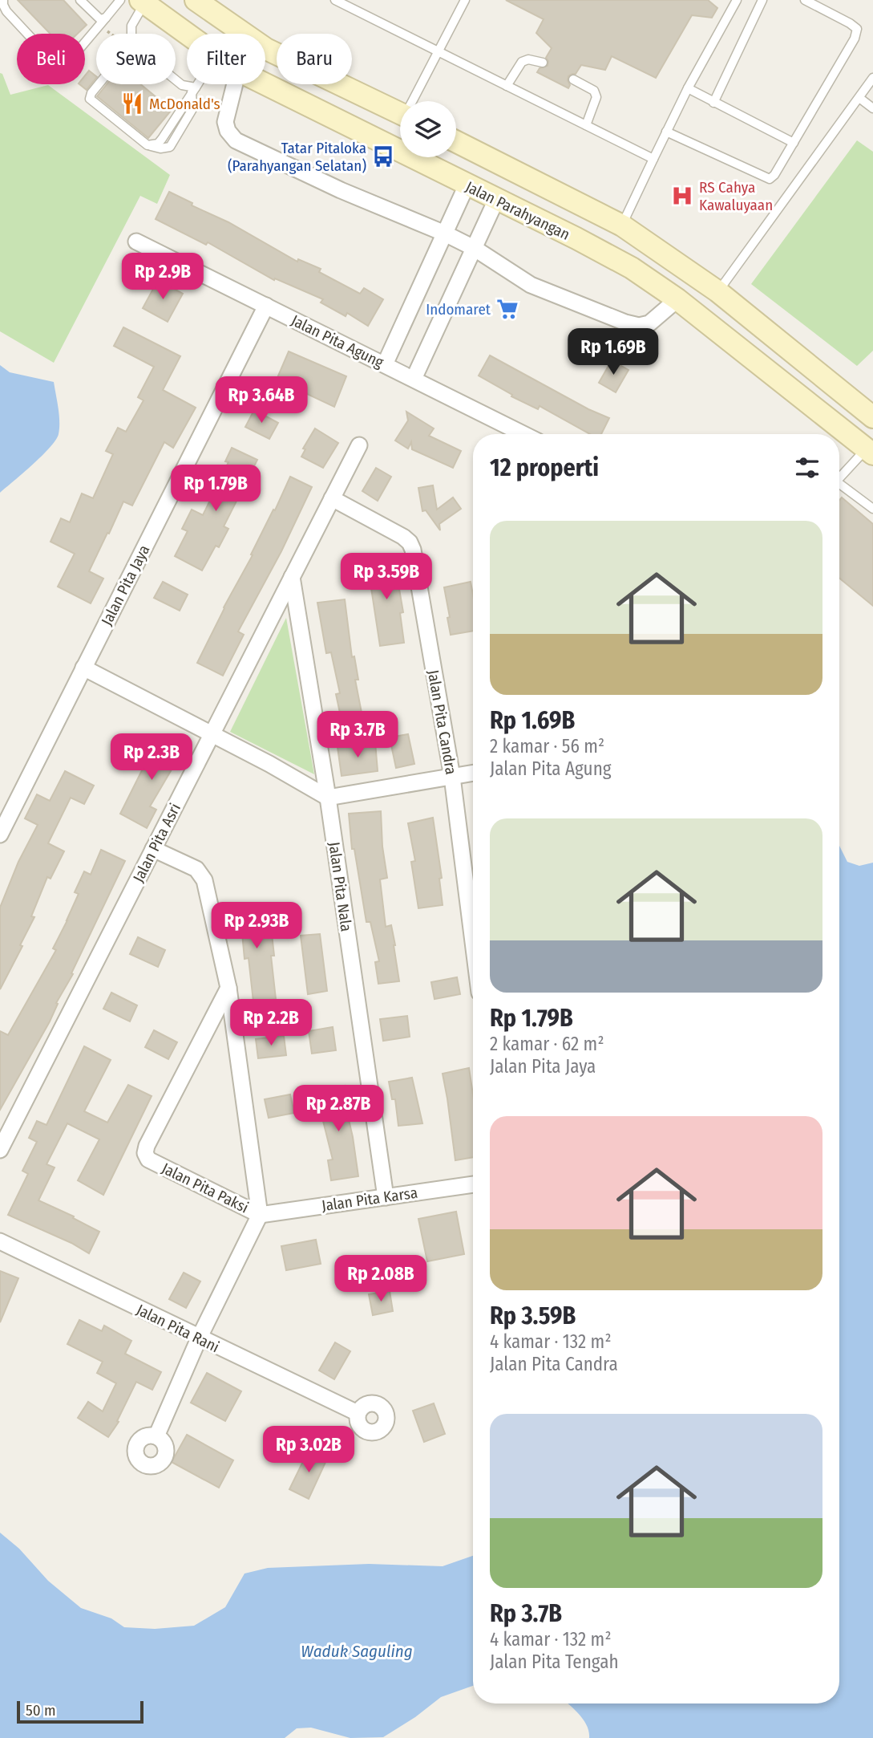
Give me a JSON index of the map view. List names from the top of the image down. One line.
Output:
{"streets":{"main road":["Jalan Parahyangan"],"street":["Jalan Pita Agung","Jalan Pita Jaya","Jalan Pita Candra","Jalan Pita Asri","Jalan Pita Nala","Jalan Pita Paksi","Jalan Pita Karsa","Jalan Pita Rani"]},"crossings":[["Jalan Pita Agung","Jalan Pita Jaya"],["Jalan Pita Candra","Jalan Pita Asri"],["Jalan Pita Asri","Jalan Pita Nala"],["Jalan Pita Asri","Jalan Pita Paksi"],["Jalan Pita Nala","Jalan Pita Karsa"],["Jalan Pita Paksi","Jalan Pita Karsa"]],"water":["Waduk Saguling"],"places":{"restaurant":["McDonald's"],"bus stop":["Tatar Pitaloka (Parahyangan Selatan)"],"hospital":["RS Cahya Kawaluyaan"],"supermarket":["Indomaret"]},"scale_bar":"50 m","page":{"chip":["Beli","Sewa","Filter","Baru"],"price":["Rp 2.9B","Rp 1.69B","Rp 3.64B","Rp 1.79B","Rp 3.59B","Rp 3.7B","Rp 2.3B","Rp 2.93B","Rp 2.2B","Rp 2.87B","Rp 2.08B","Rp 3.02B"],"heading":"12 properti","list":[{"name":"Rp 1.69B","note":"2 kamar · 56 m² · Jalan Pita Agung"},{"name":"Rp 1.79B","note":"2 kamar · 62 m² · Jalan Pita Jaya"},{"name":"Rp 3.59B","note":"4 kamar · 132 m² · Jalan Pita Candra"},{"name":"Rp 3.7B","note":"4 kamar · 132 m² · Jalan Pita Tengah"}],"scale":"50 m"}}
